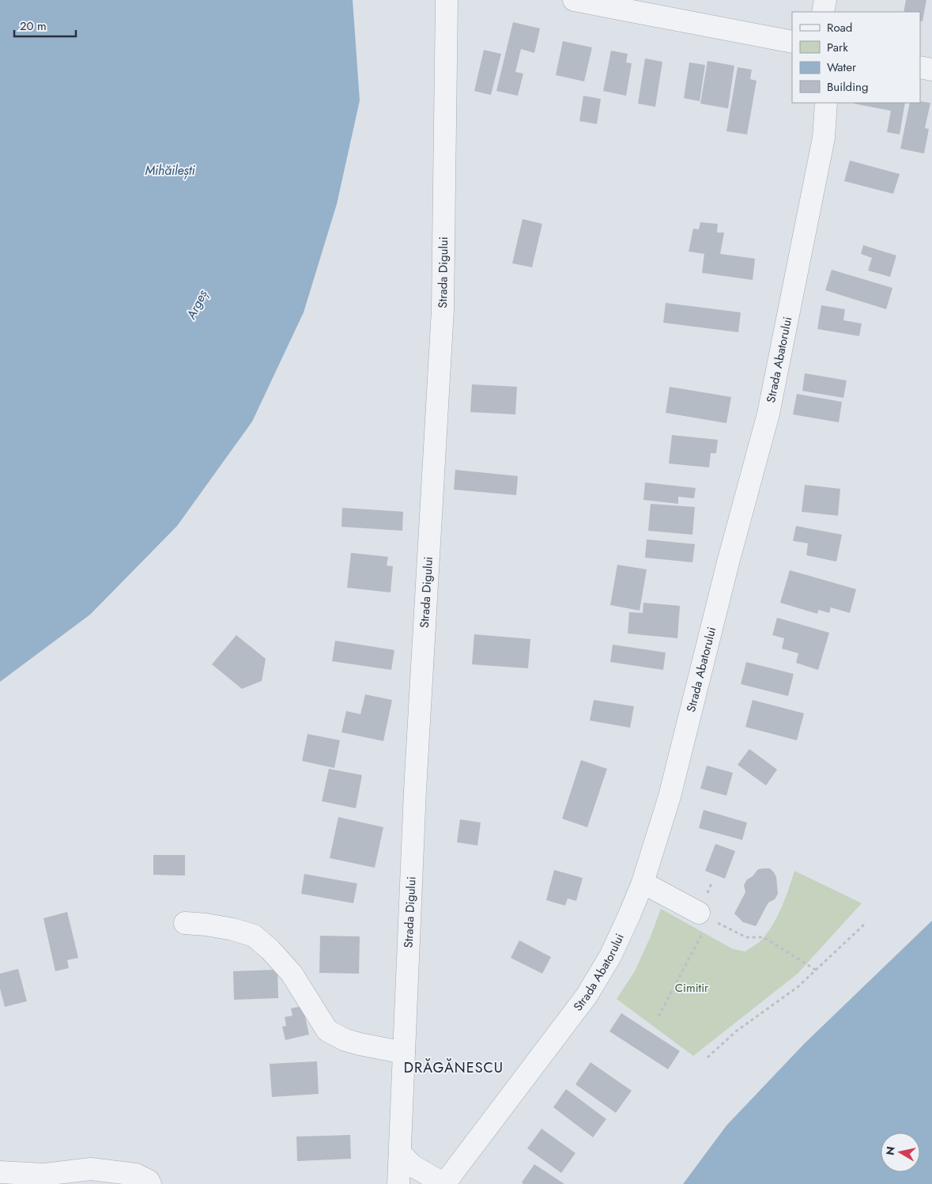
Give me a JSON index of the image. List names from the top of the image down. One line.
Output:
{"streets":{"street":["Strada Digului","Strada Abatorului"]},"districts":["DRĂGĂNESCU"],"water":["Mihăilești","Argeș"],"parks":["Cimitir"],"legend":["Road","Park","Water","Building"],"scale_bar":"20 m","north":"left"}
